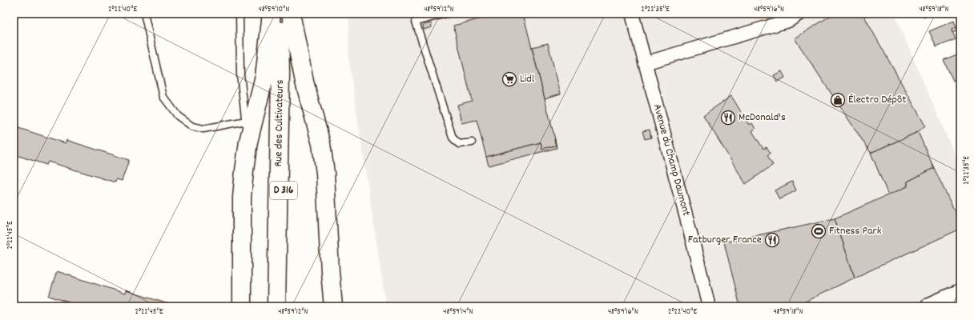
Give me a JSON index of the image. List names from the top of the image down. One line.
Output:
{"streets":{"main road":["Rue des Cultivateurs","D 316"],"street":["Avenue du Champ Daumont"]},"crossings":[["Rue des Cultivateurs","D 316"]],"places":{"supermarket":["Lidl"],"shop":["Électro Dépôt"],"restaurant":["McDonald's","Fatburger France"],"sports":["Fitness Park"]},"coordinates":["2°22'40\"E","48°59'10\"N","48°59'12\"N","2°22'35\"E","48°59'16\"N","48°59'18\"N","2°22'45\"E","48°59'14\"N"]}
